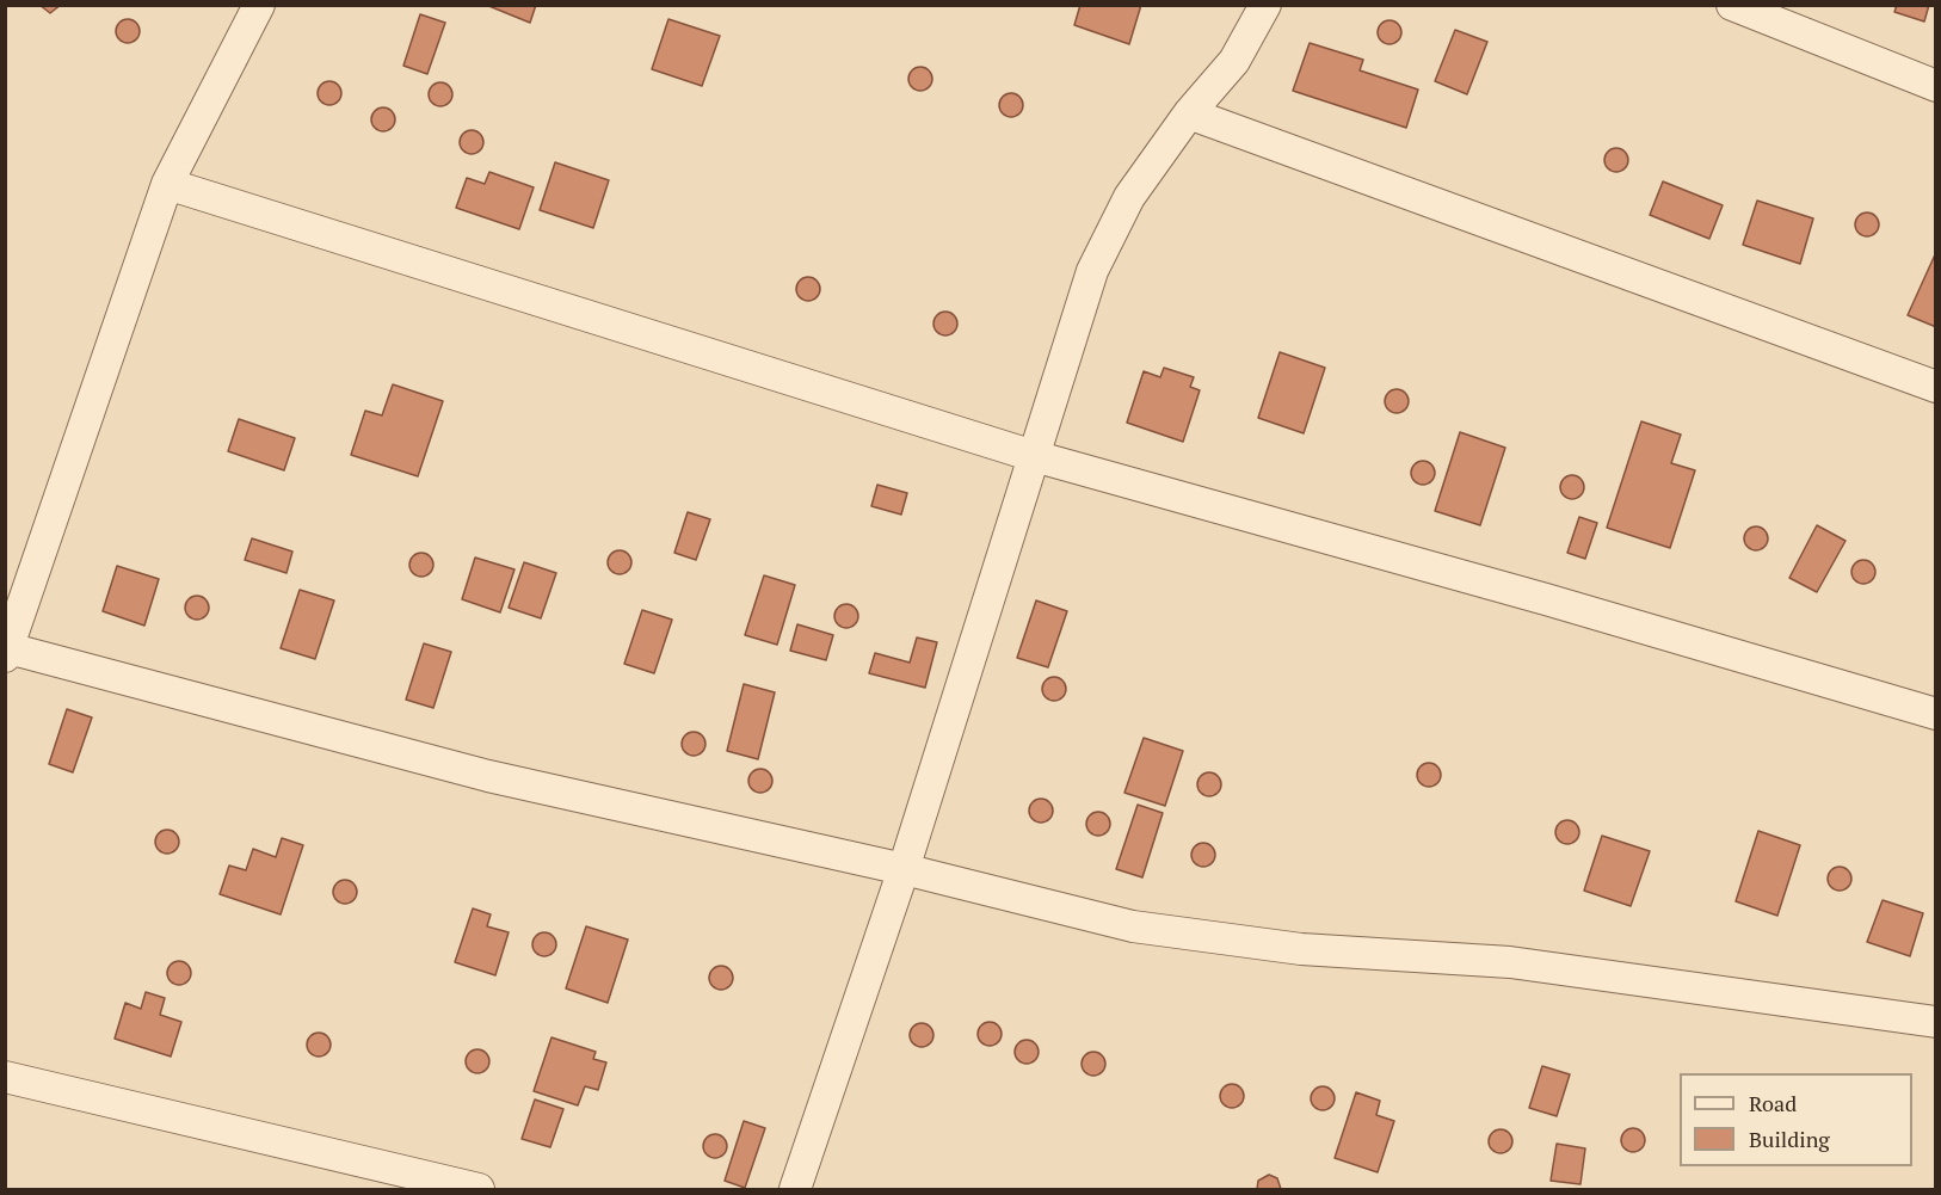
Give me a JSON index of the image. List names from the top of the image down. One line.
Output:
{"legend":["Road","Building"]}
